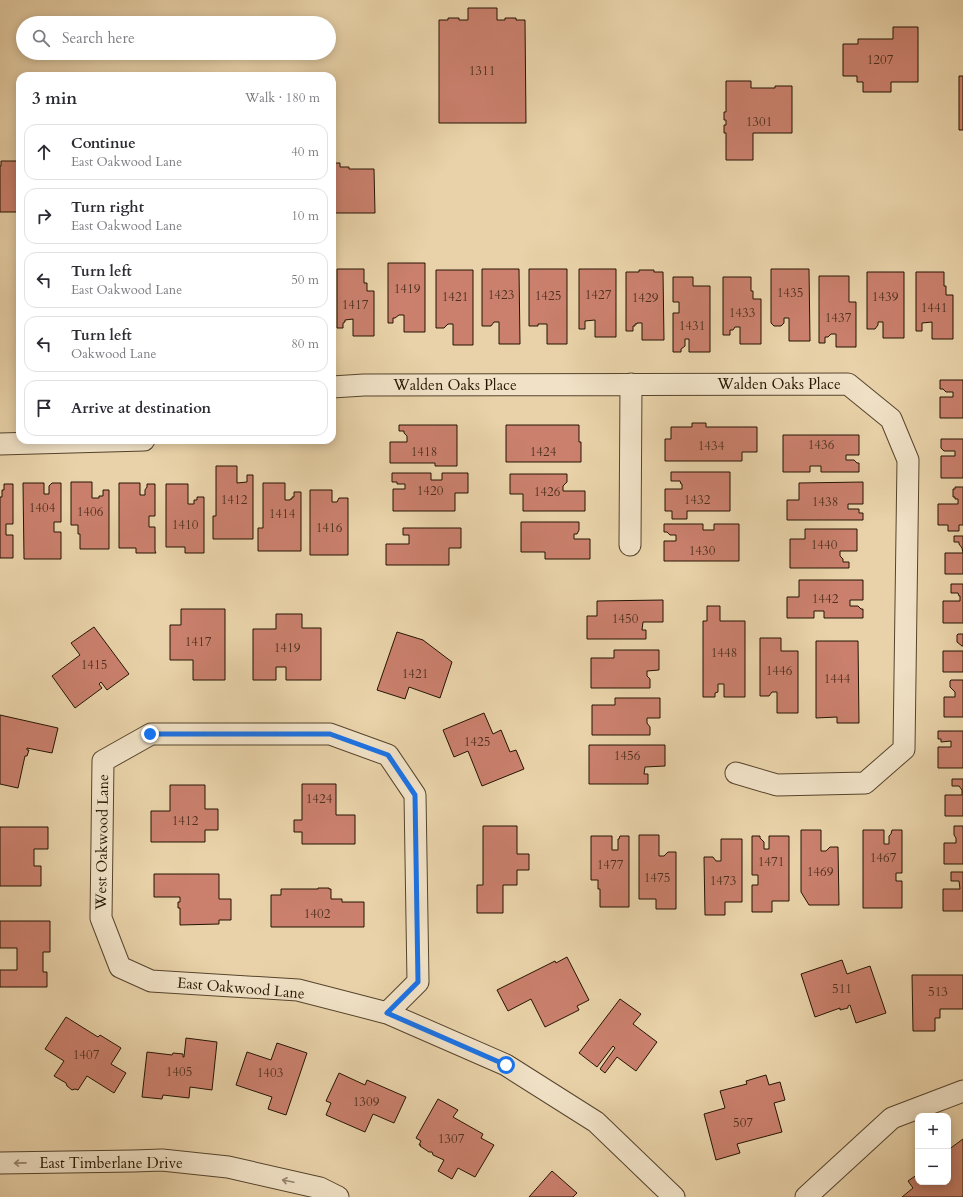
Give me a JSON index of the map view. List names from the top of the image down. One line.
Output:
{"streets":{"street":["Walden Oaks Place","West Oakwood Lane","East Oakwood Lane","East Timberlane Drive"]},"crossings":[["West Oakwood Lane","East Oakwood Lane"]],"one_way":["East Timberlane Drive"],"house_numbers":["1207","1311","1301","1419","1435","1423","1427","1425","1421","1439","1429","1417","1441","1433","1437","1431","1436","1434","1418","1424","1420","1426","1412","1432","1438","1404","1406","1414","1410","1416","1440","1430","1442","1450","1417","1419","1448","1415","1446","1421","1444","1425","1456","1424","1412","1467","1471","1477","1469","1475","1473","1402","511","513","1407","1405","1403","1309","507","1307"],"page":{"search":"Search here","heading":["3 min","Walk · 180 m"],"list":[["Continue","East Oakwood Lane","40 m"],["Turn right","East Oakwood Lane","10 m"],["Turn left","East Oakwood Lane","50 m"],["Turn left","Oakwood Lane","80 m"],"Arrive at destination"],"map_buttons":["+","−"]}}
